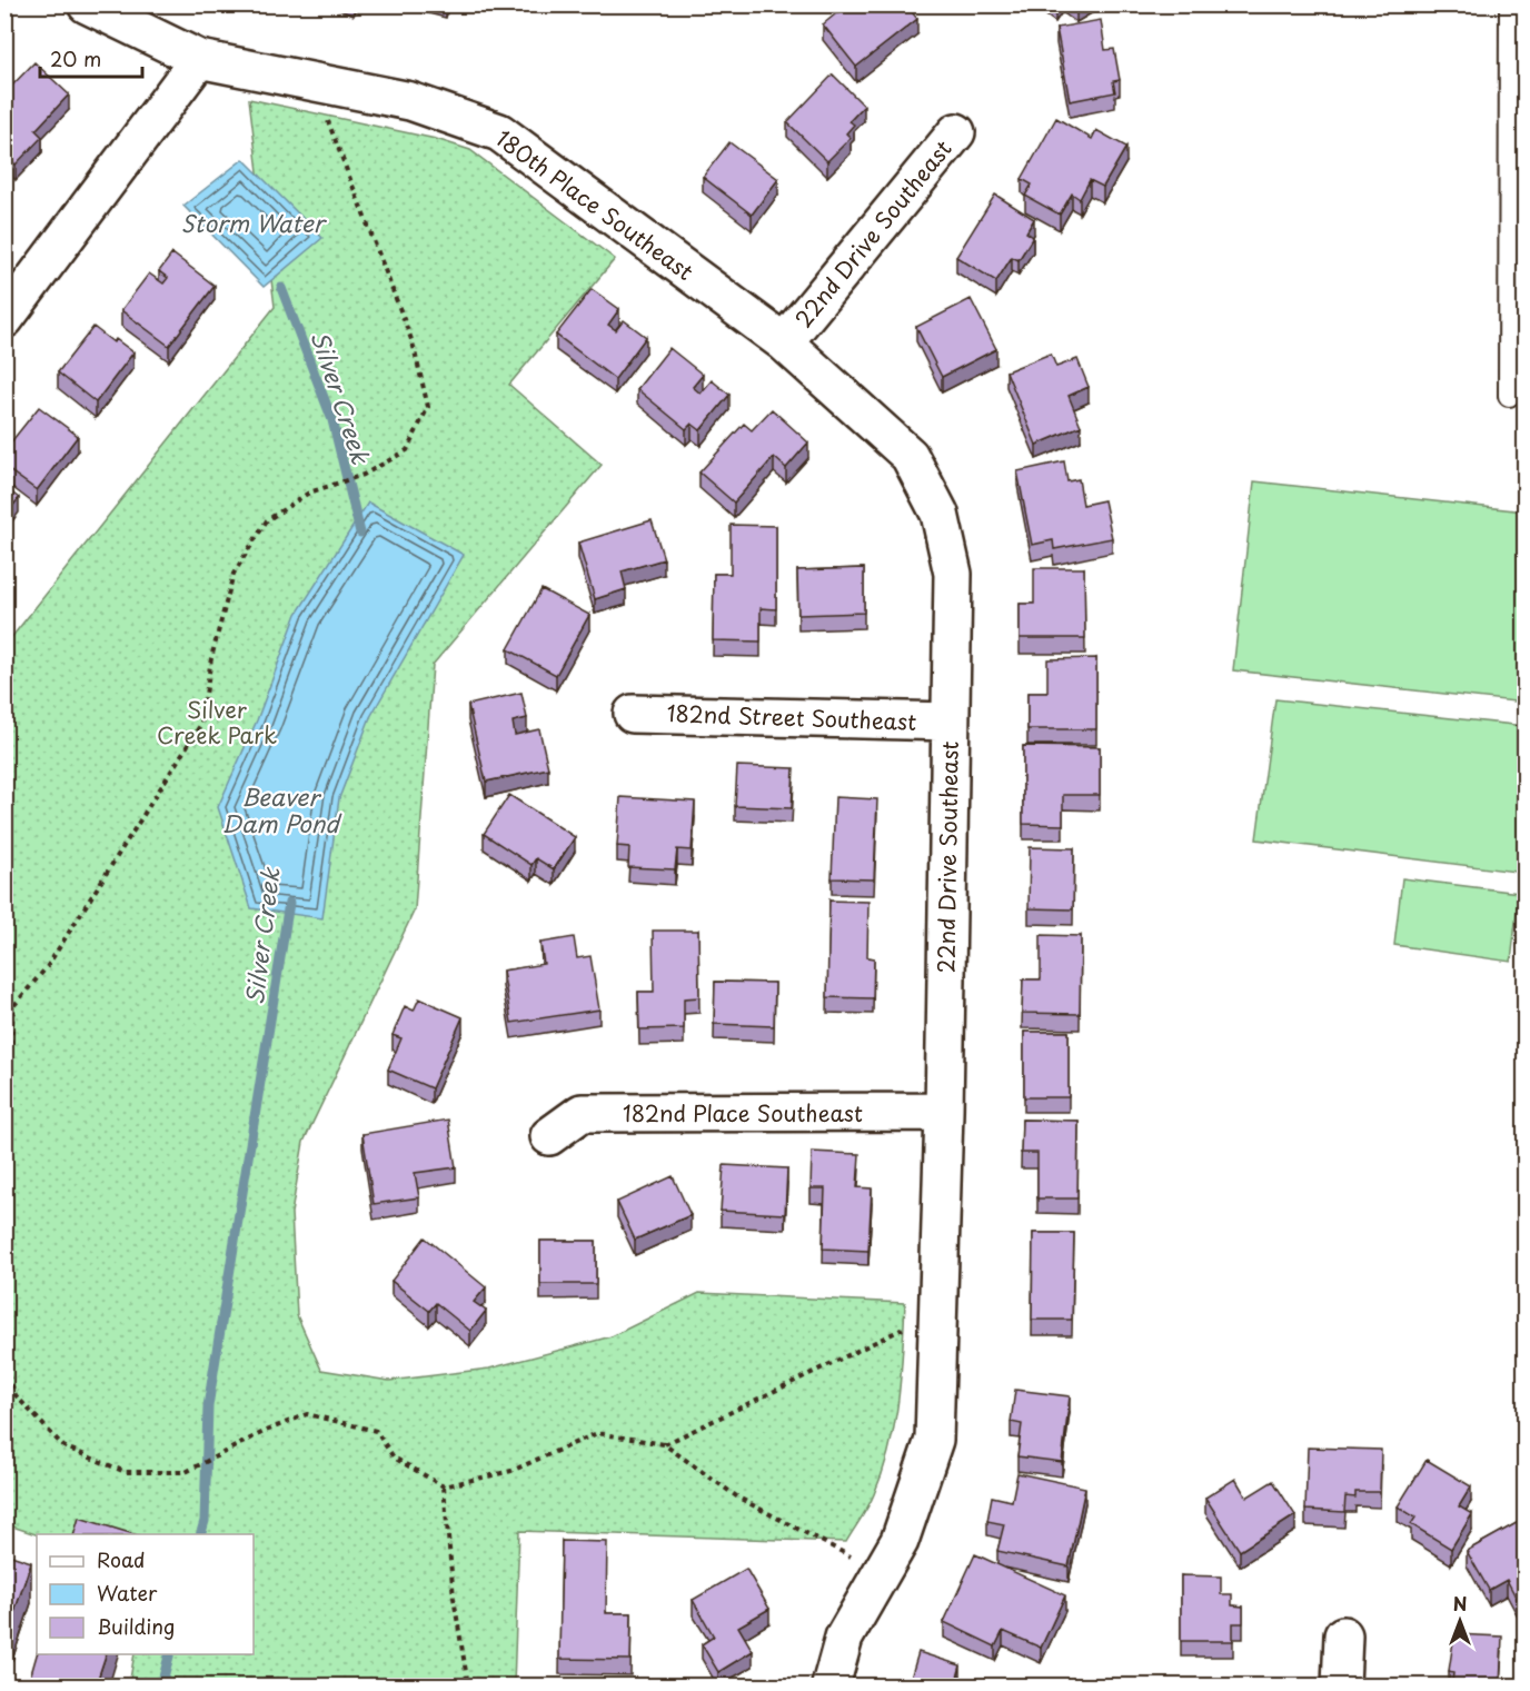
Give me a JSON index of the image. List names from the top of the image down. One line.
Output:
{"streets":{"street":["180th Place Southeast","22nd Drive Southeast","182nd Street Southeast","182nd Place Southeast"]},"crossings":[["180th Place Southeast","22nd Drive Southeast"],["22nd Drive Southeast","182nd Street Southeast"],["22nd Drive Southeast","182nd Place Southeast"]],"water":["Storm Water","Silver Creek","Beaver Dam Pond"],"parks":["Silver Creek Park"],"legend":["Road","Water","Building"],"scale_bar":"20 m","north":"top"}
